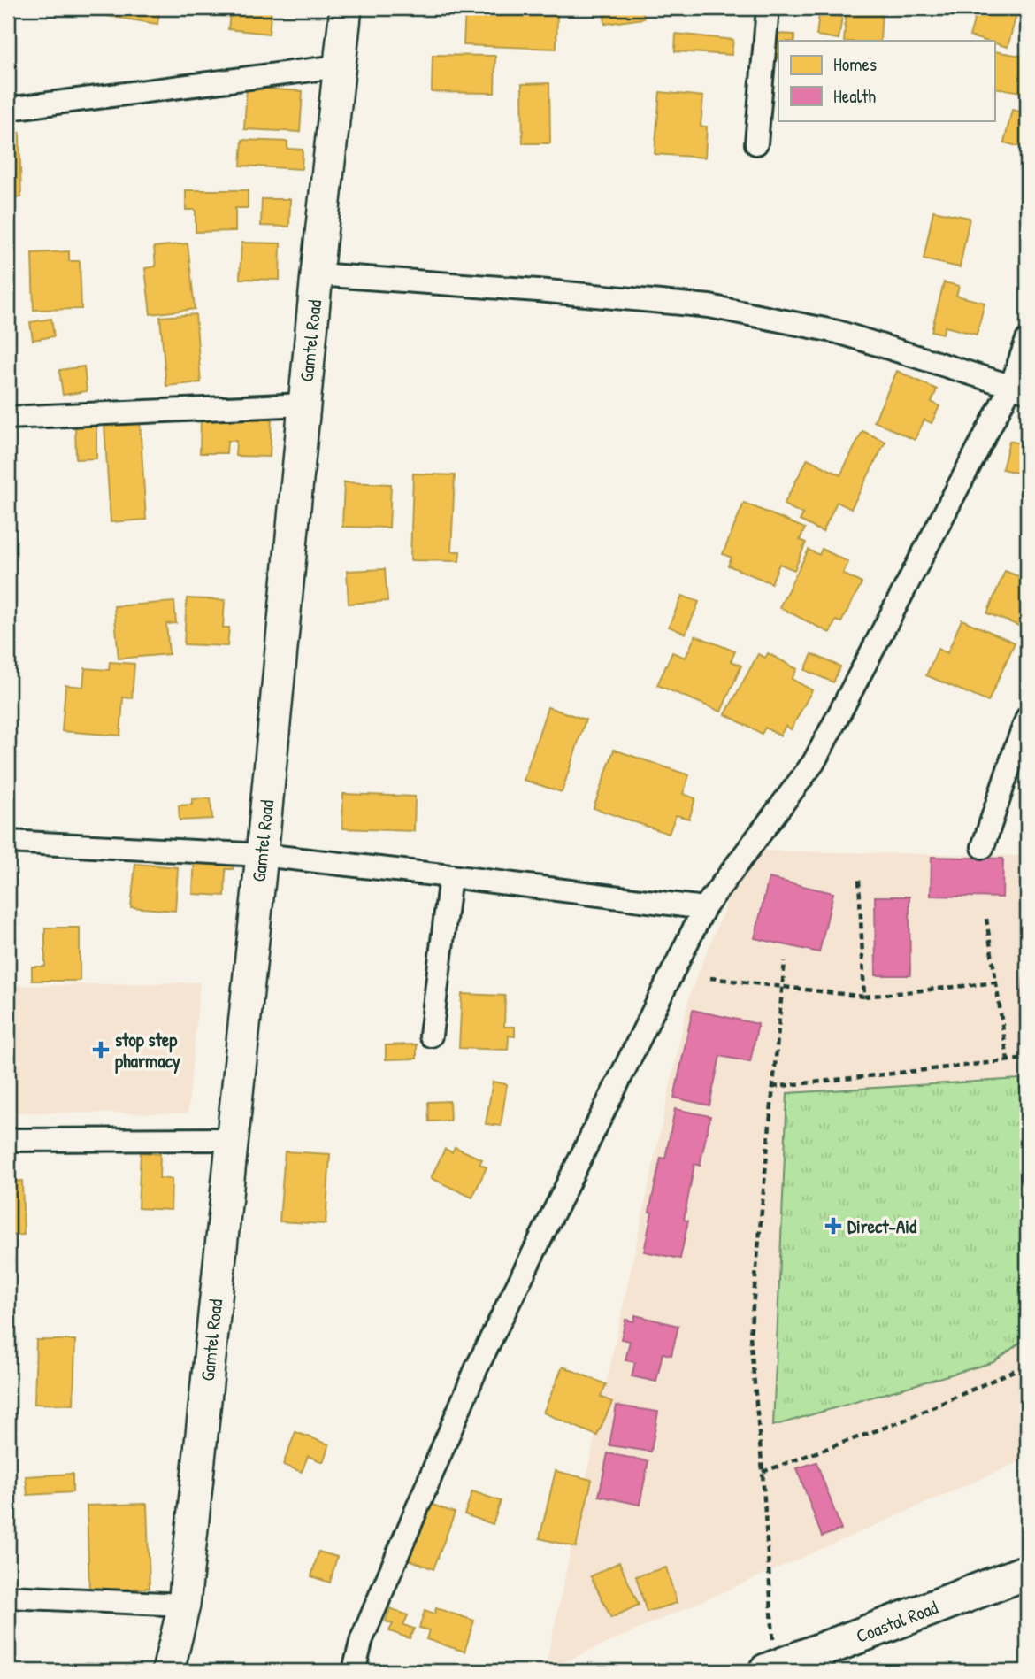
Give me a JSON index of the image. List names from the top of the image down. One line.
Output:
{"streets":{"main road":["Coastal Road"],"street":["Gamtel Road"]},"places":{"health":["stop step pharmacy","Direct-Aid"]},"legend":["Homes","Health"]}
